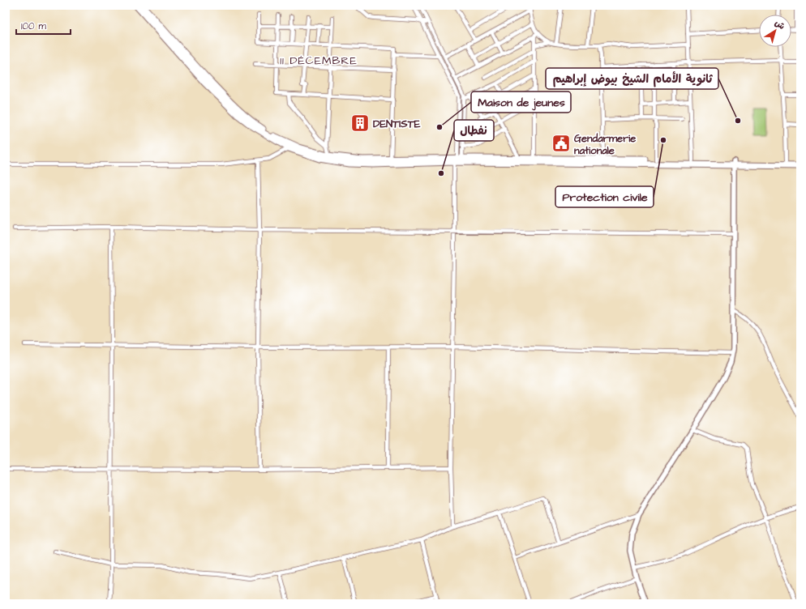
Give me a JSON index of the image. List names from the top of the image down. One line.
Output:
{"districts":["11 DÉCEMBRE"],"places":{"other":["ثانوية الأمام الشيخ بيوض إبراهيم","Maison de jeunes","Protection civile","نفطال"],"building":["DENTISTE"],"public building":["Gendarmerie nationale"]},"scale_bar":"100 m","north":"top right"}
